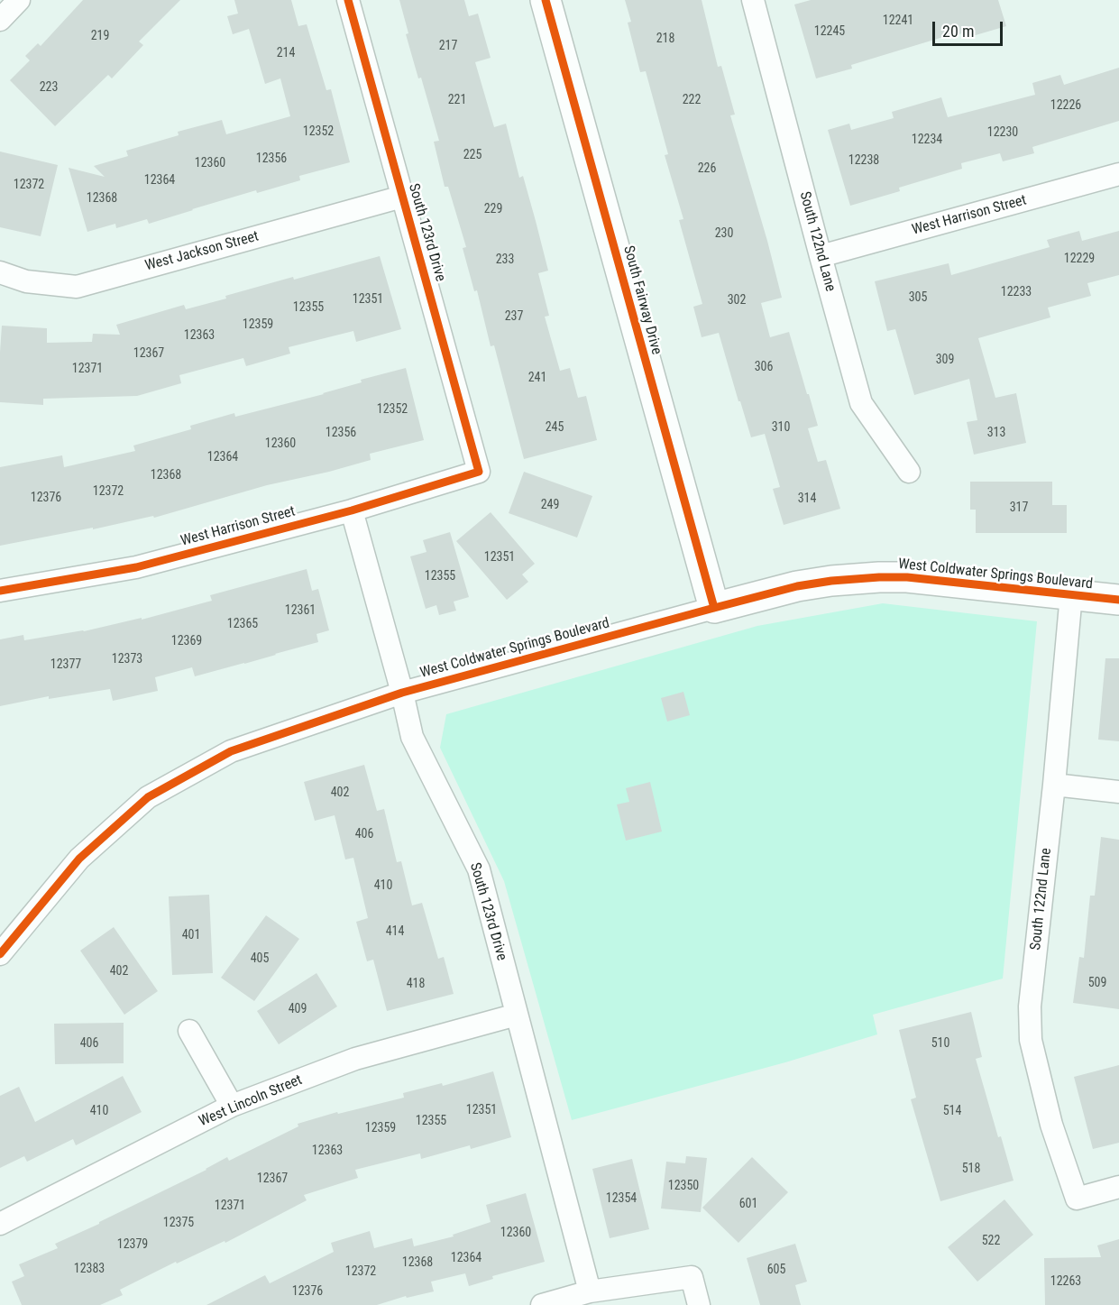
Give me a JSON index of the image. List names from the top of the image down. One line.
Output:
{"streets":{"street":["West Harrison Street","South 123rd Drive","South 122nd Lane","West Jackson Street","South Fairway Drive","West Coldwater Springs Boulevard","West Lincoln Street"]},"crossings":[["West Harrison Street","South 123rd Drive"],["West Harrison Street","South 122nd Lane"],["South 123rd Drive","West Jackson Street"],["South 123rd Drive","West Coldwater Springs Boulevard"],["South 123rd Drive","West Lincoln Street"],["South 122nd Lane","West Coldwater Springs Boulevard"],["South Fairway Drive","West Coldwater Springs Boulevard"]],"house_numbers":["12241","12245","219","218","217","214","223","221","222","12226","12352","12230","12234","225","12356","12238","12360","226","12364","12372","12368","229","230","12229","233","12233","305","12351","302","12355","237","12359","12363","12367","309","306","12371","241","12352","245","310","12356","313","12360","12364","12368","12372","12376","314","249","317","12351","12355","12361","12365","12369","12373","12377","402","406","410","414","401","405","402","509","418","409","406","510","12351","410","514","12355","12359","12363","518","12367","12350","12354","601","12371","12375","12360","522","12379","12364","12368","12383","605","12372","12263","12376"],"scale_bar":"20 m"}
